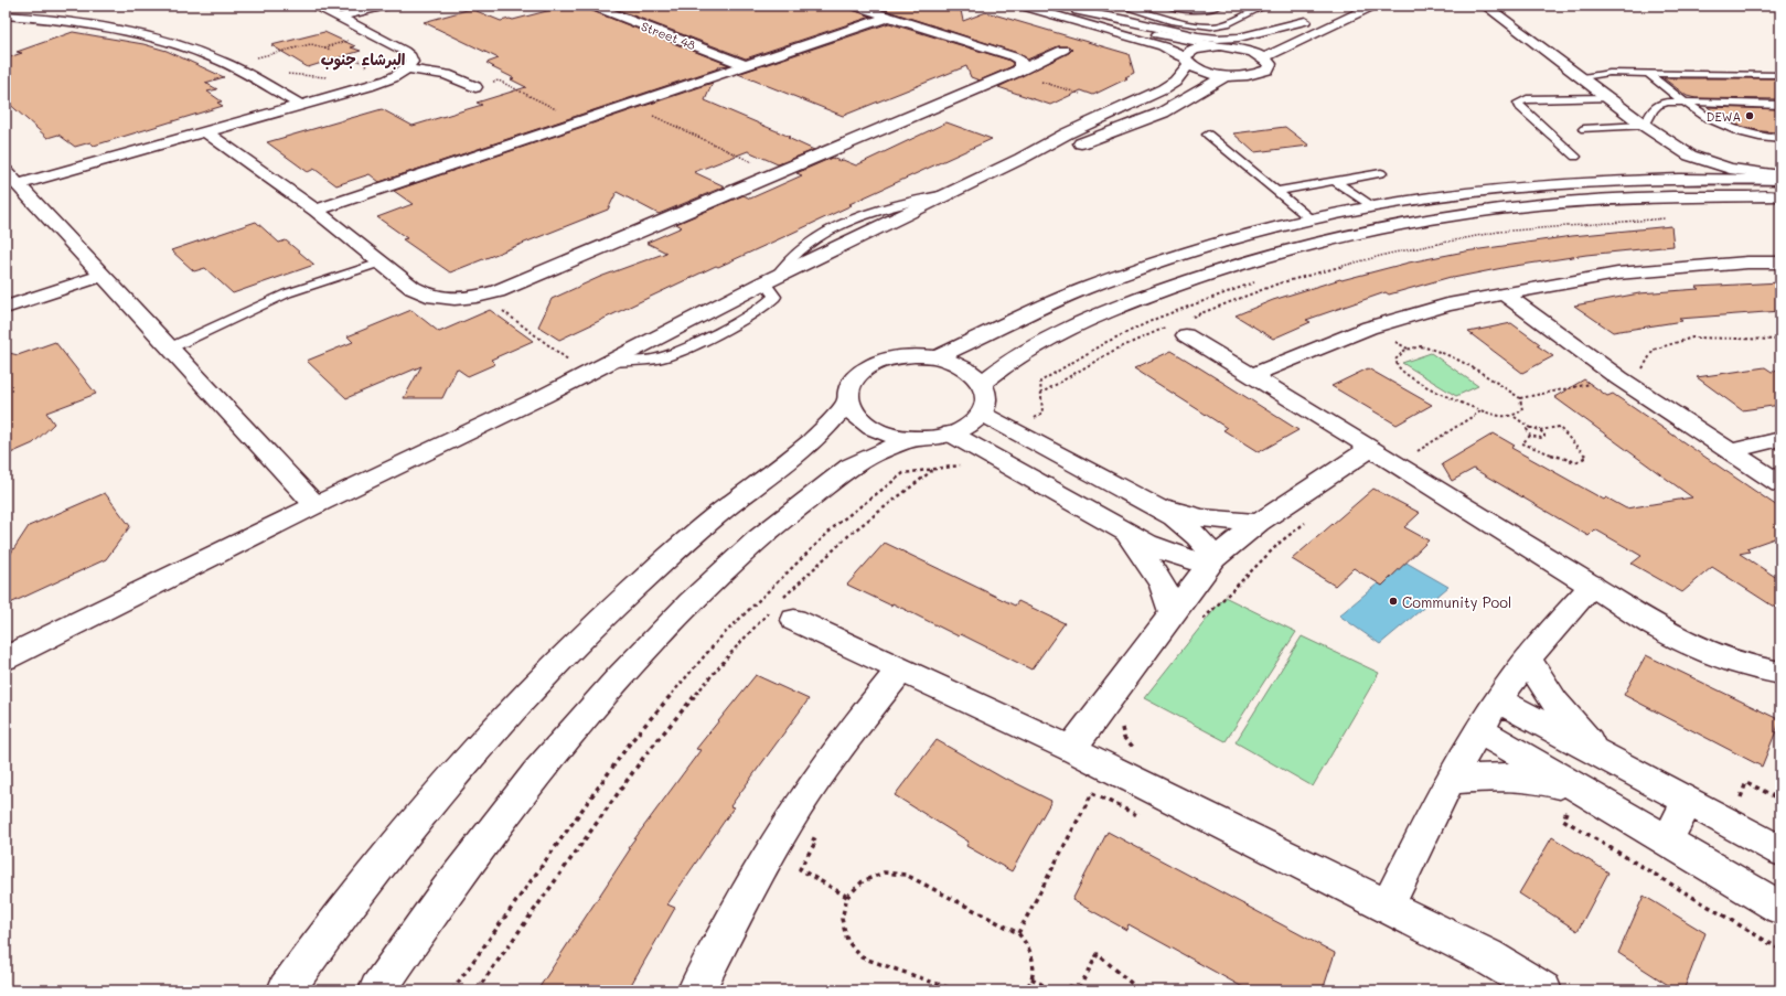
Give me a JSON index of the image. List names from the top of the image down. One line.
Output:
{"streets":{"street":["Street 48"]},"districts":["البرشاء جنوب"],"places":["DEWA","Community Pool"]}
